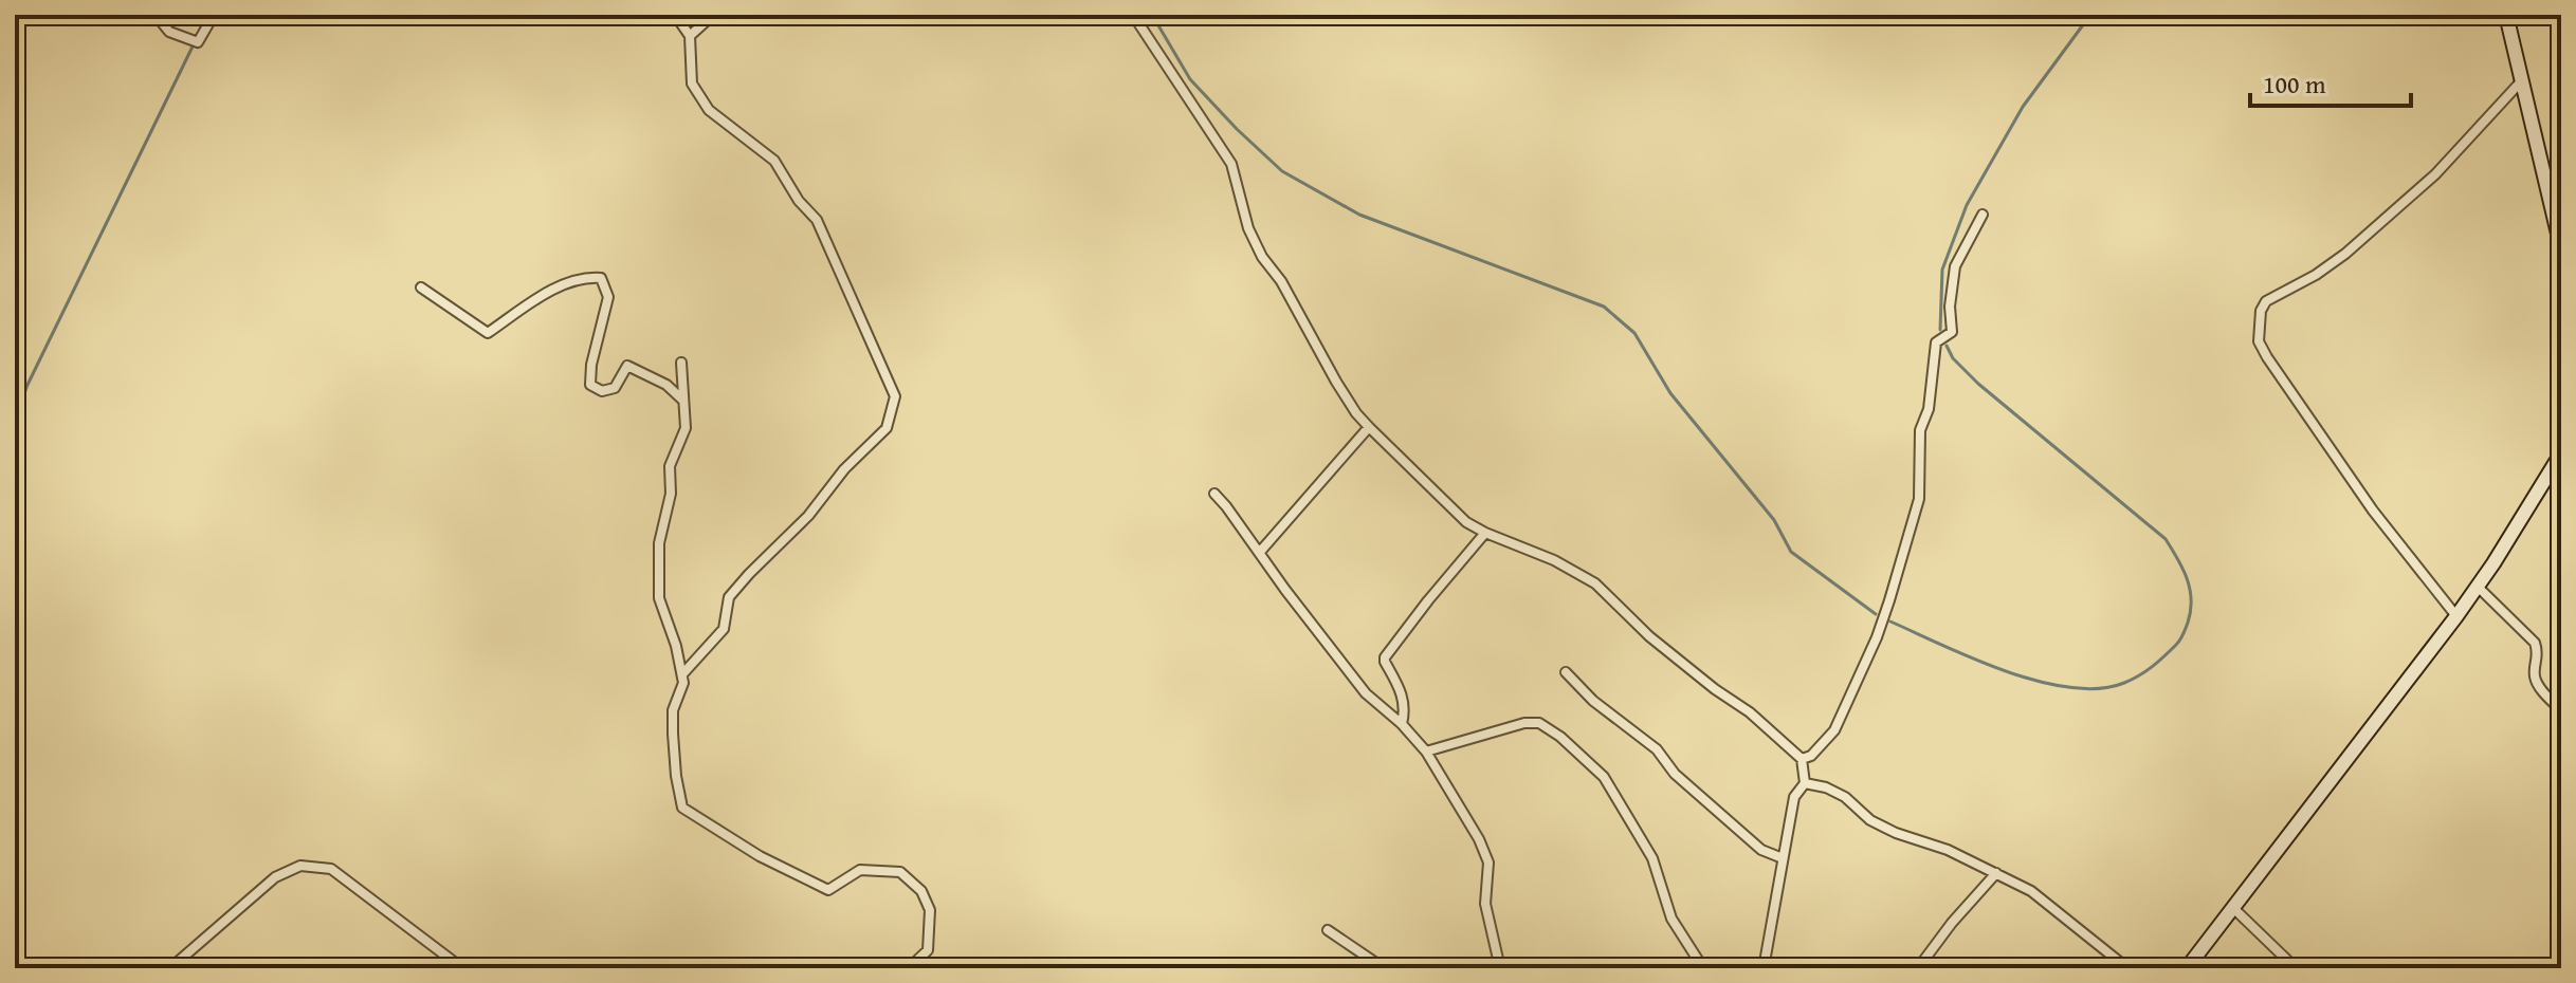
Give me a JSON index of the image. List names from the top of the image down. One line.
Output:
{"scale_bar":"100 m"}
